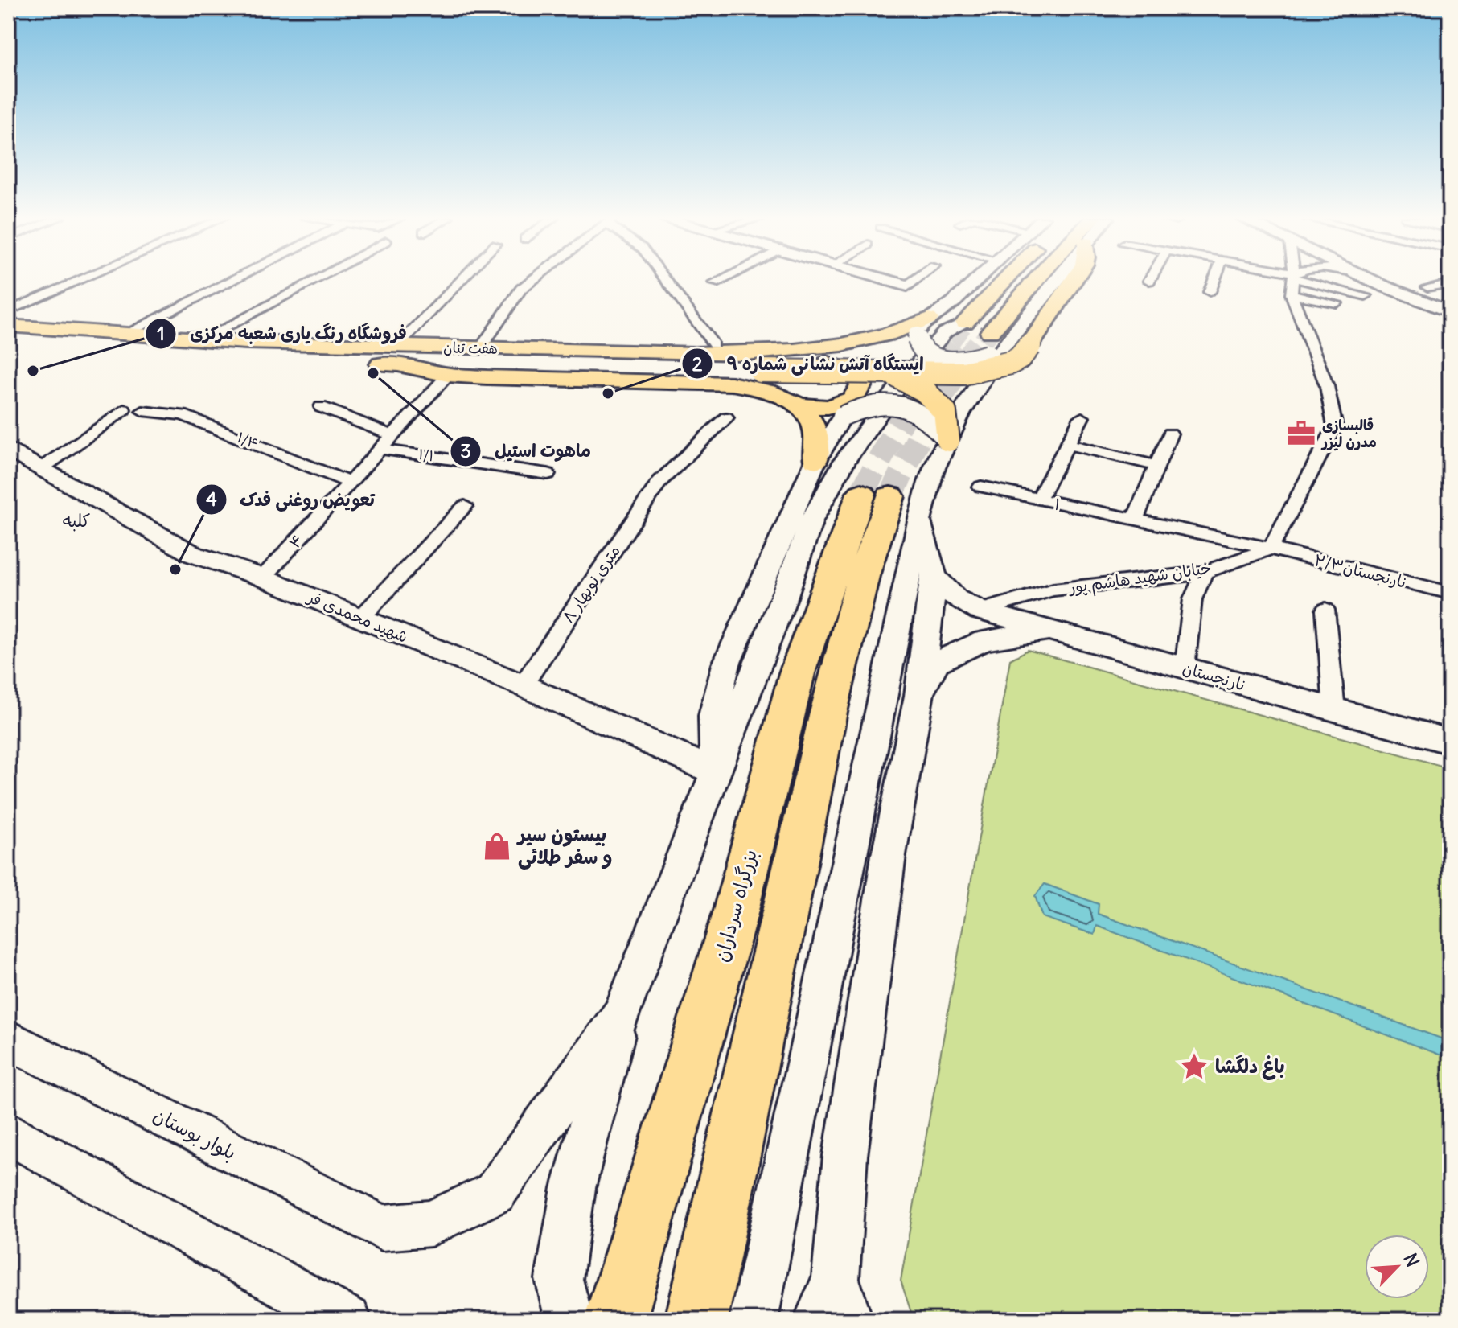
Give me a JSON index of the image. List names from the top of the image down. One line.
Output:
{"streets":{"highway":["بزرگراه سرداران"],"main road":["هفت تنان","شهید محمدی فر","نارنجستان","بلوار بوستان"],"street":["۱/۴","۱/۱","۱","۴","۲/۳نارنجستان","خیابان شهید هاشم پور","۸ متری نوبهار"]},"crossings":[["هفت تنان","۴"],["۱/۴","۴"],["۱/۱","۴"],["۱","۲/۳نارنجستان"],["۱","خیابان شهید هاشم پور"],["۴","شهید محمدی فر"],["۲/۳نارنجستان","خیابان شهید هاشم پور"],["خیابان شهید هاشم پور","نارنجستان"],["۸ متری نوبهار","شهید محمدی فر"]],"districts":["کلبه"],"places":{"other":["فروشگاه رنگ یاری شعبه مرکزی","ماهوت استیل","ایستگاه آتش نشانی شماره ۹","تعویض روغنی فدک"],"office":["قالبسازی مدرن لیزر"],"shop":["بیستون سیر و سفر طلائی"],"place":["باغ دلگشا"]},"north":"top right"}
